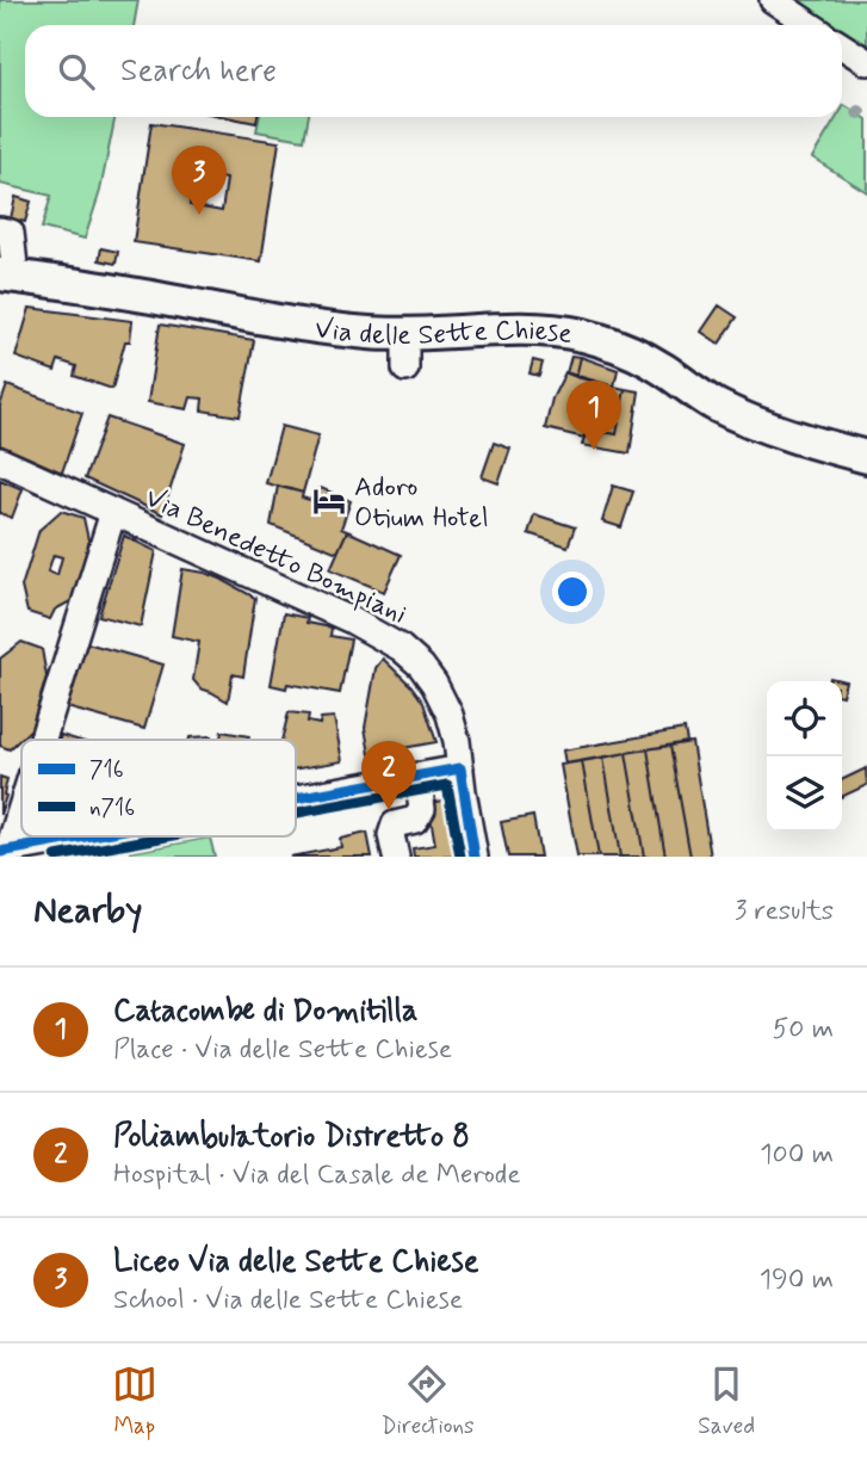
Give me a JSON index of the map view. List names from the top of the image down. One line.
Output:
{"streets":{"main road":["Via delle Sette Chiese"],"street":["Via Benedetto Bompiani"]},"places":{"hotel":["Adoro Otium Hotel"]},"lines":["transit line 716","transit line n716"],"legend":["716","n716"],"page":{"search":"Search here","pins":["3","1","2"],"heading":["Nearby","3 results"],"list":[{"mark":"1","name":"Catacombe di Domitilla","note":"Place · Via delle Sette Chiese","value":"50 m"},{"mark":"2","name":"Poliambulatorio Distretto 8","note":"Hospital · Via del Casale de Merode","value":"100 m"},{"mark":"3","name":"Liceo Via delle Sette Chiese","note":"School · Via delle Sette Chiese","value":"190 m"}],"nav":["Map","Directions","Saved"]}}
